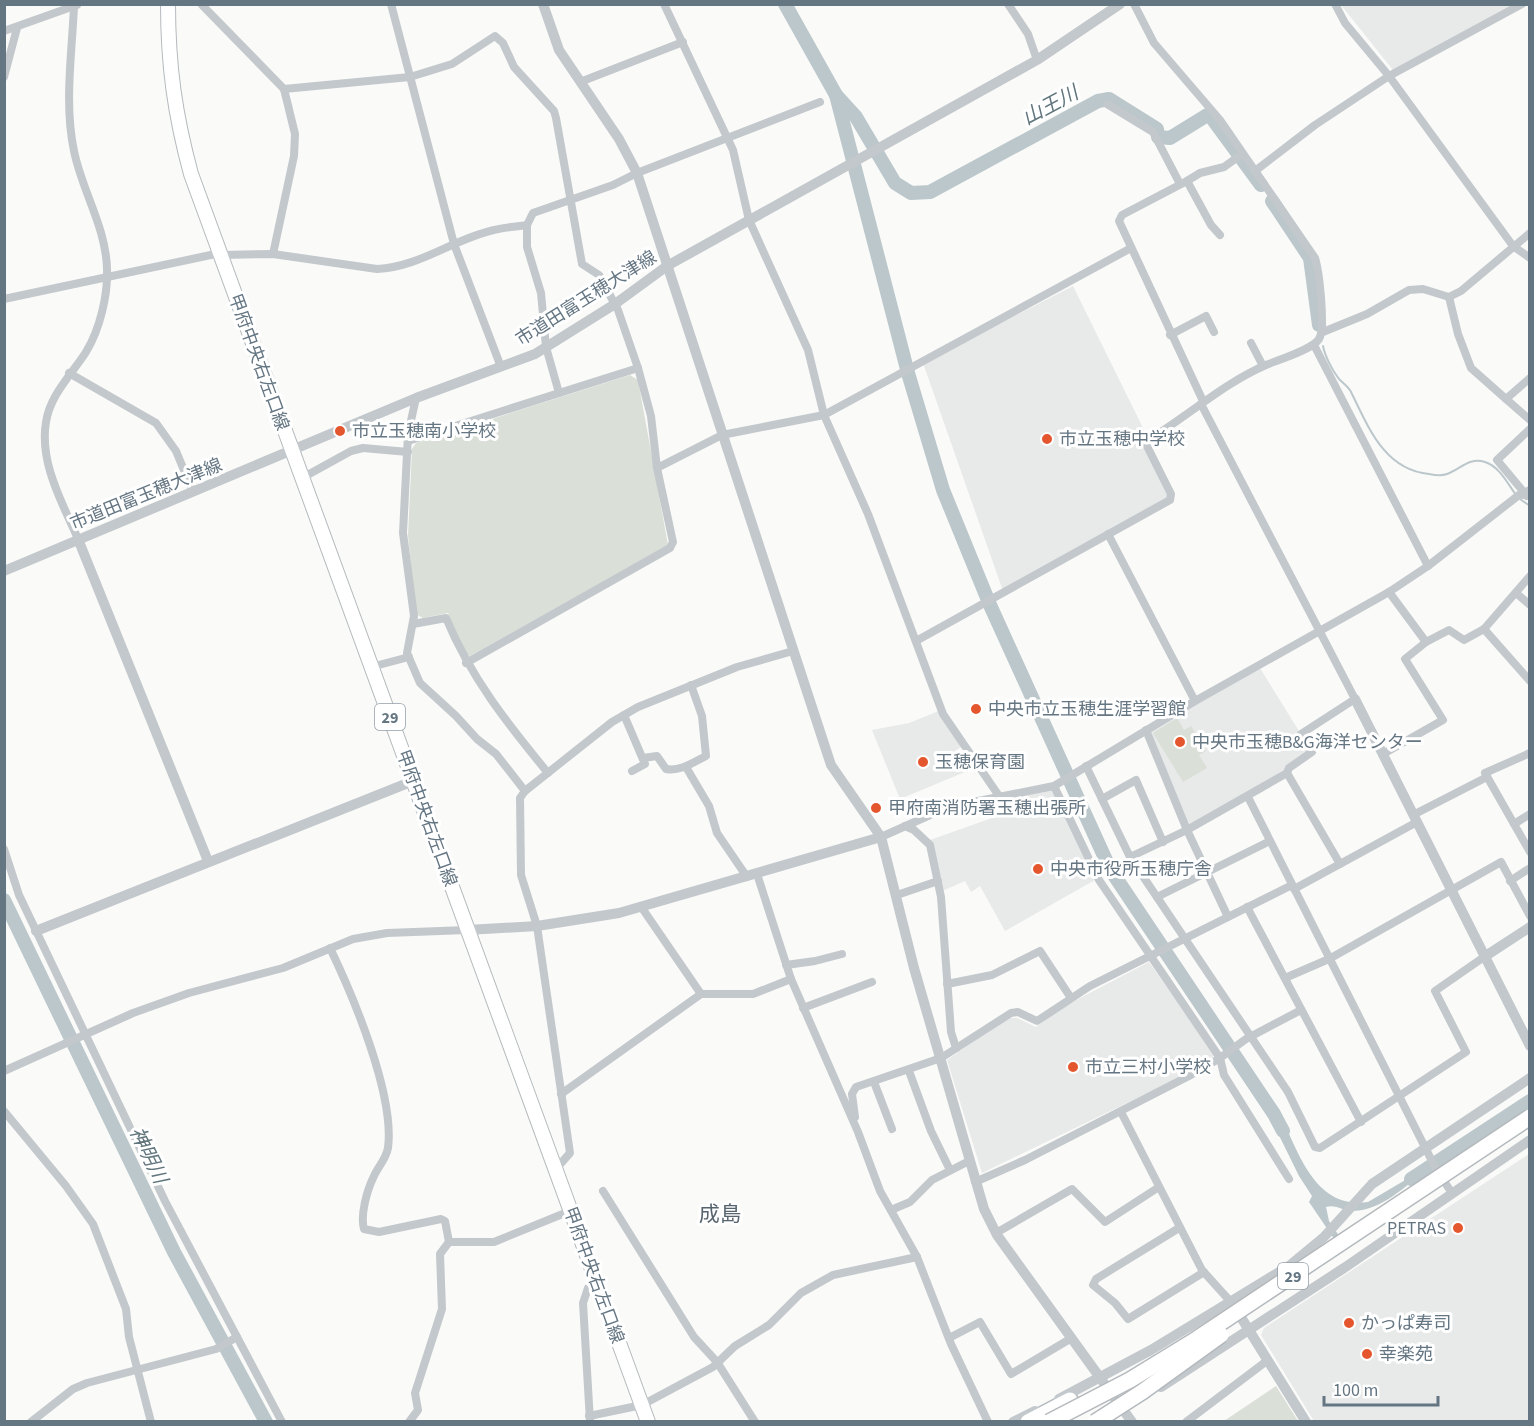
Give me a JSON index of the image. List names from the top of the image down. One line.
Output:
{"streets":{"highway":["29"],"main road":["甲府中央右左口線"],"street":["市道田富玉穂大津線"]},"crossings":[["市道田富玉穂大津線","甲府中央右左口線"]],"districts":["成島"],"water":["山王川","神明川"],"places":["市立玉穂南小学校","市立玉穂中学校","中央市立玉穂生涯学習館","中央市玉穂B&G海洋センター","玉穂保育園","甲府南消防署玉穂出張所","中央市役所玉穂庁舎","市立三村小学校","PETRAS","かっぱ寿司","幸楽苑"],"scale_bar":"100 m"}
